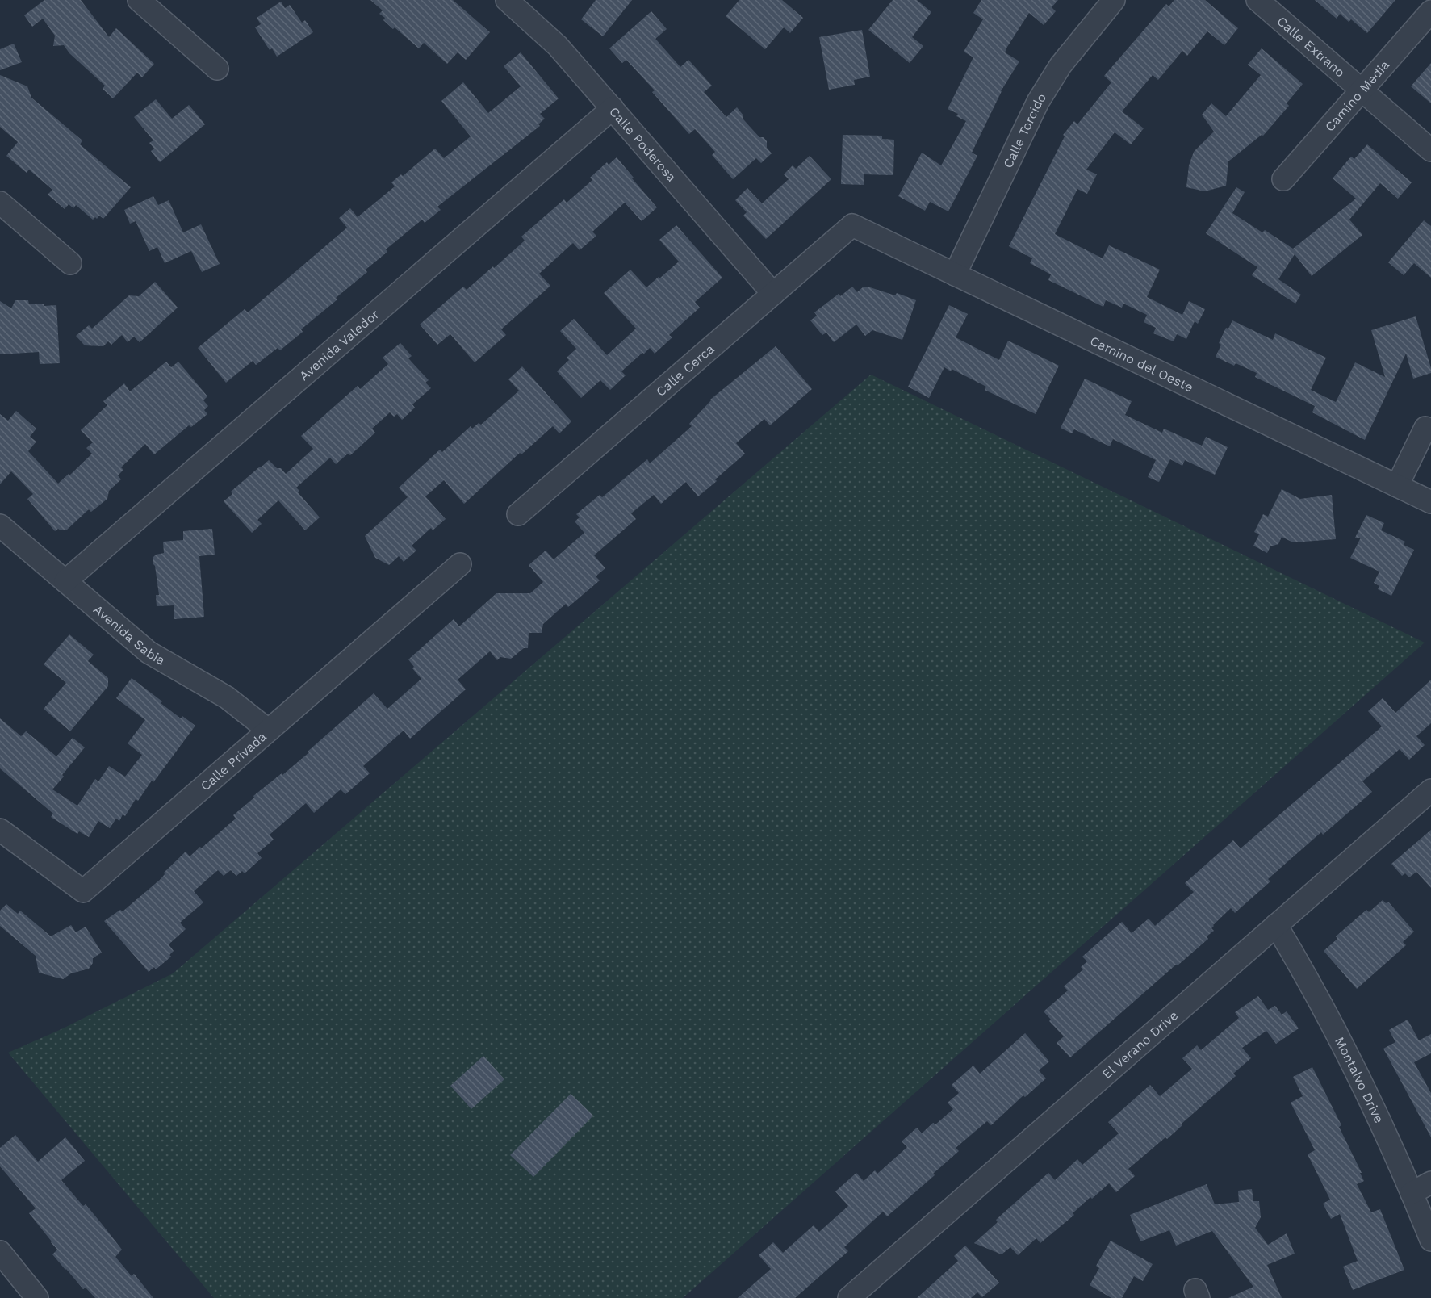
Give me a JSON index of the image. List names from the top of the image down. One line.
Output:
{"streets":{"street":["Calle Extrano","Camino Media","Calle Torcido","Calle Poderosa","Avenida Valedor","Camino del Oeste","Calle Cerca","Avenida Sabia","Calle Privada","El Verano Drive","Montalvo Drive"]},"crossings":[["Calle Extrano","Camino Media"],["Calle Torcido","Camino del Oeste"],["Calle Poderosa","Avenida Valedor"],["Calle Poderosa","Calle Cerca"],["Avenida Valedor","Avenida Sabia"],["Camino del Oeste","Calle Cerca"],["Avenida Sabia","Calle Privada"],["El Verano Drive","Montalvo Drive"]]}
